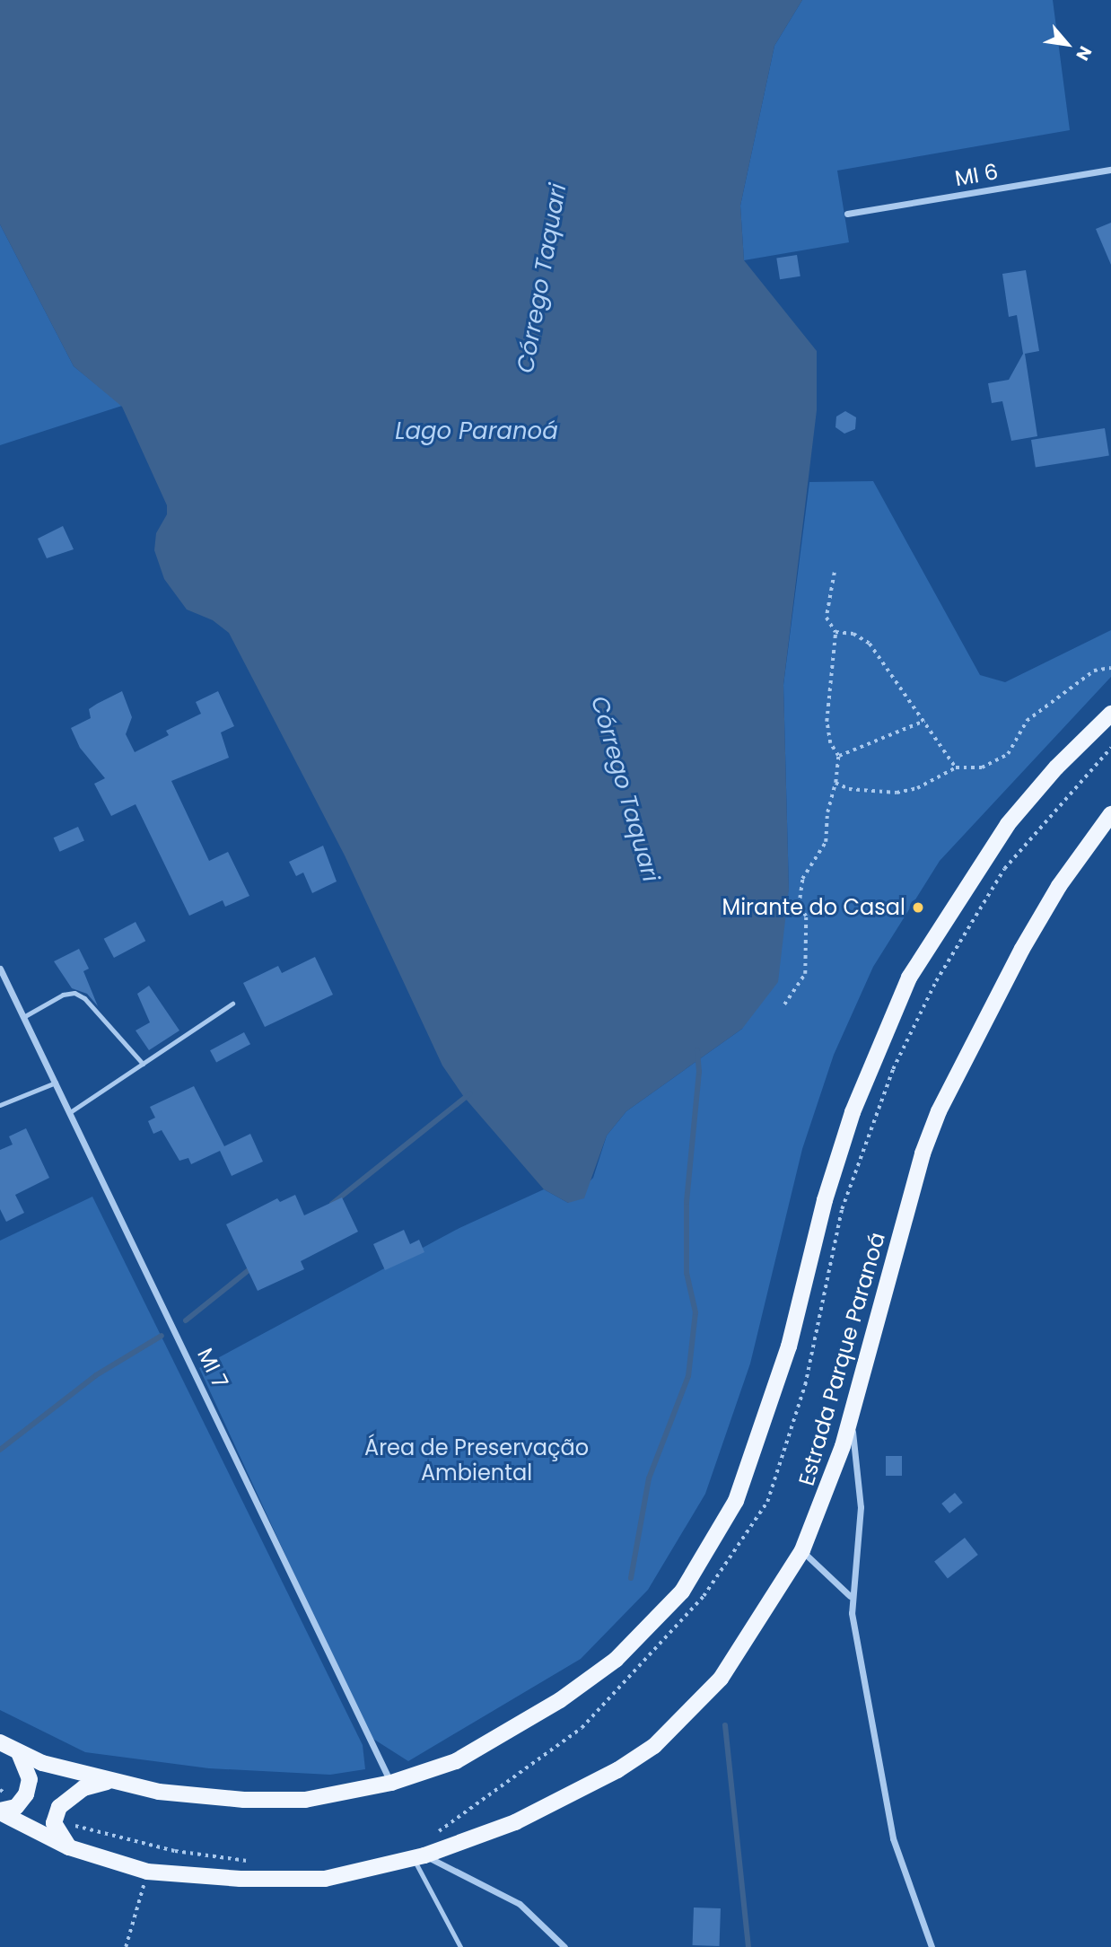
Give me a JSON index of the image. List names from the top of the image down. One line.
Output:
{"streets":{"main road":["Estrada Parque Paranoá"],"street":["MI 6","MI 7"]},"water":["Córrego Taquari","Lago Paranoá"],"parks":["Área de Preservação Ambiental"],"places":["Mirante do Casal"],"north":"bottom right"}
